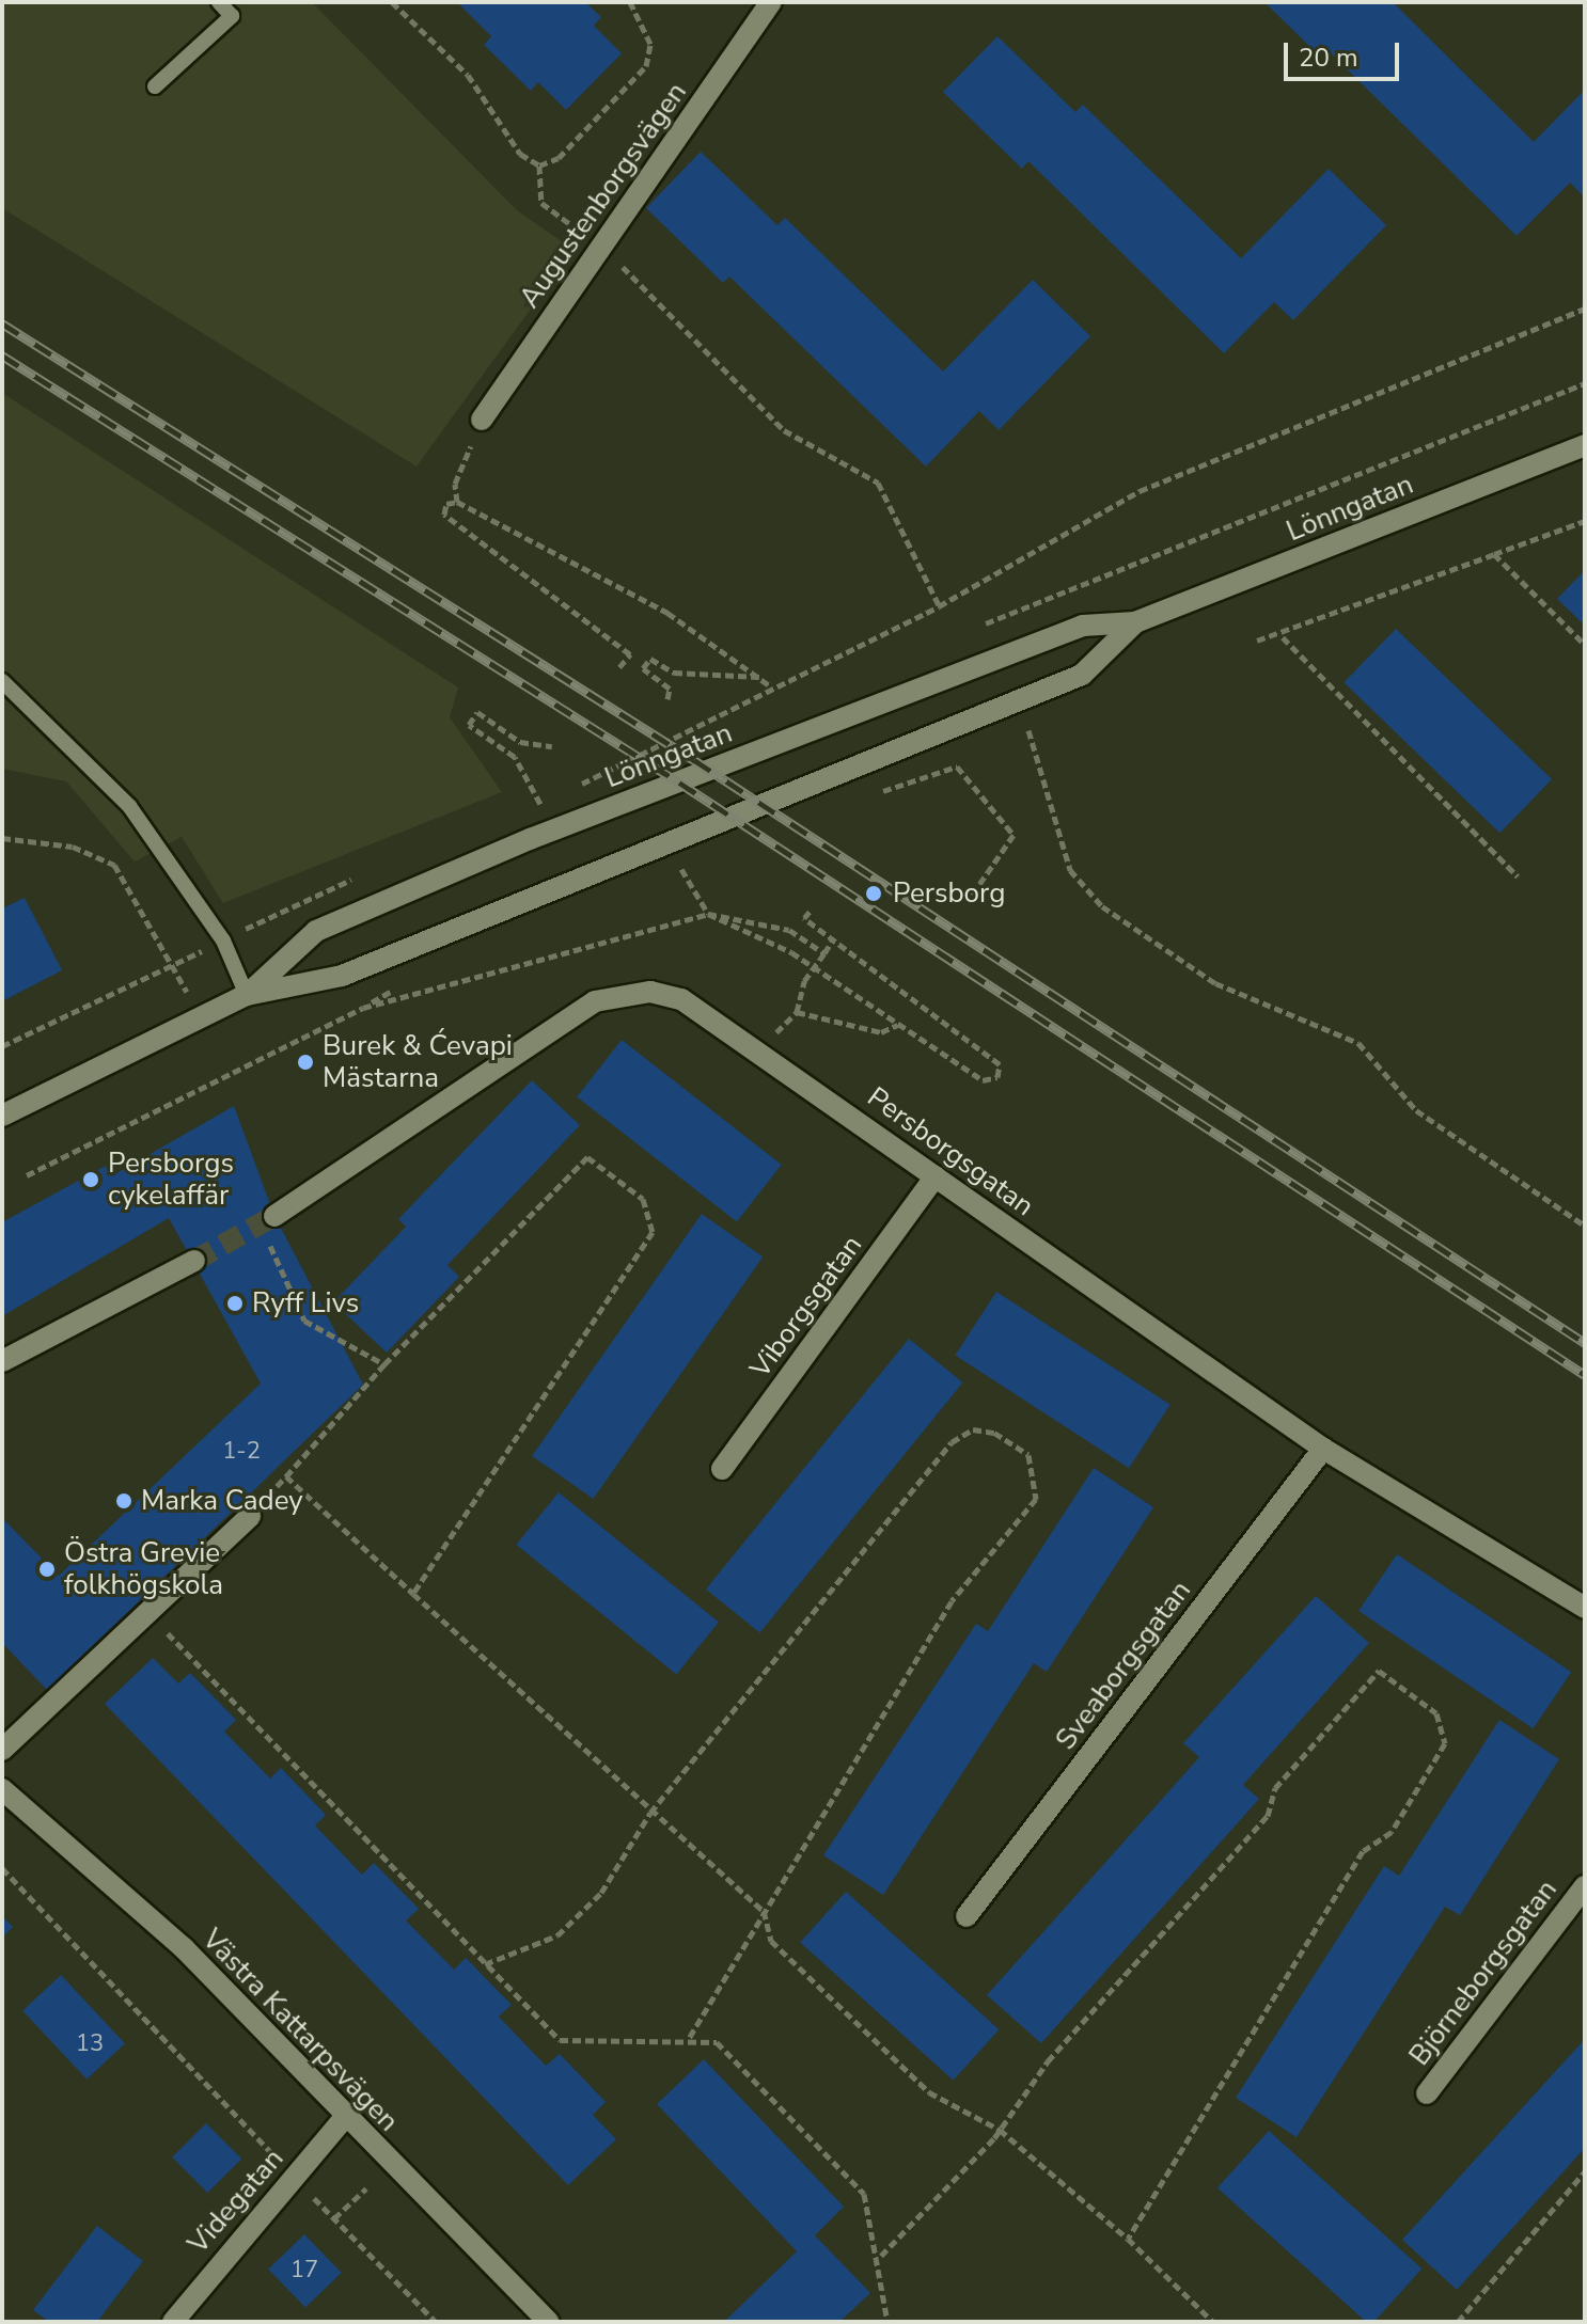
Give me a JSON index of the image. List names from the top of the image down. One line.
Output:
{"streets":{"street":["Augustenborgsvägen","Lönngatan","Persborgsgatan","Viborgsgatan","Sveaborgsgatan","Björneborgsgatan","Västra Kattarpsvägen","Videgatan"]},"crossings":[["Persborgsgatan","Viborgsgatan"],["Persborgsgatan","Sveaborgsgatan"],["Västra Kattarpsvägen","Videgatan"]],"places":["Persborg","Burek & Ćevapi Mästarna","Persborgs cykelaffär","Ryff Livs","Marka Cadey","Östra Grevie folkhögskola"],"house_numbers":["1-2","13","17"],"scale_bar":"20 m"}
